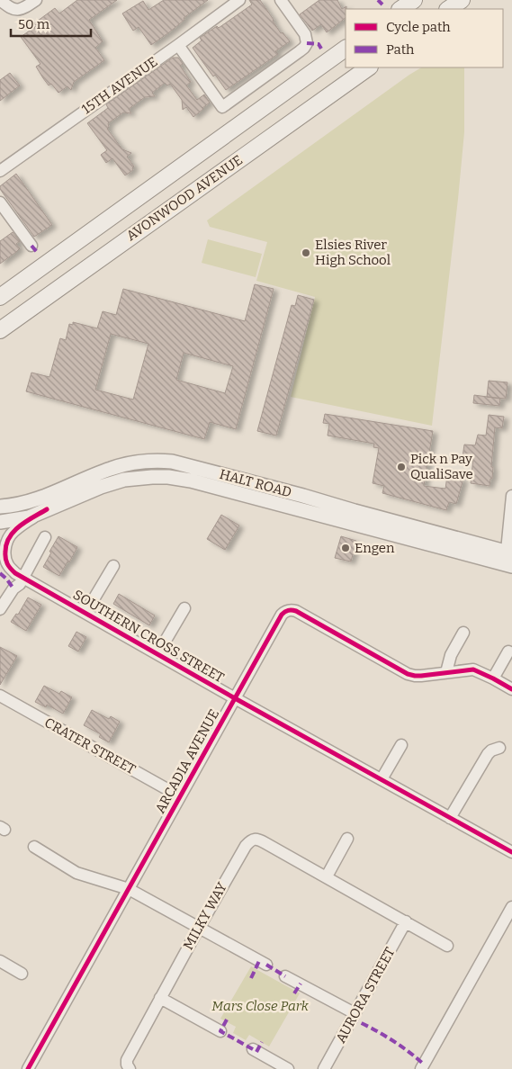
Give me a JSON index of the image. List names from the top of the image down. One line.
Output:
{"streets":{"main road":["AVONWOOD AVENUE"],"street":["15TH AVENUE","HALT ROAD","SOUTHERN CROSS STREET","CRATER STREET","ARCADIA AVENUE","MILKY WAY","AURORA STREET"]},"crossings":[["HALT ROAD","SOUTHERN CROSS STREET"],["SOUTHERN CROSS STREET","ARCADIA AVENUE"],["CRATER STREET","ARCADIA AVENUE"],["MILKY WAY","AURORA STREET"]],"parks":["Mars Close Park"],"places":["Elsies River High School","Pick n Pay QualiSave","Engen"],"legend":["Cycle path","Path"],"scale_bar":"50 m"}
